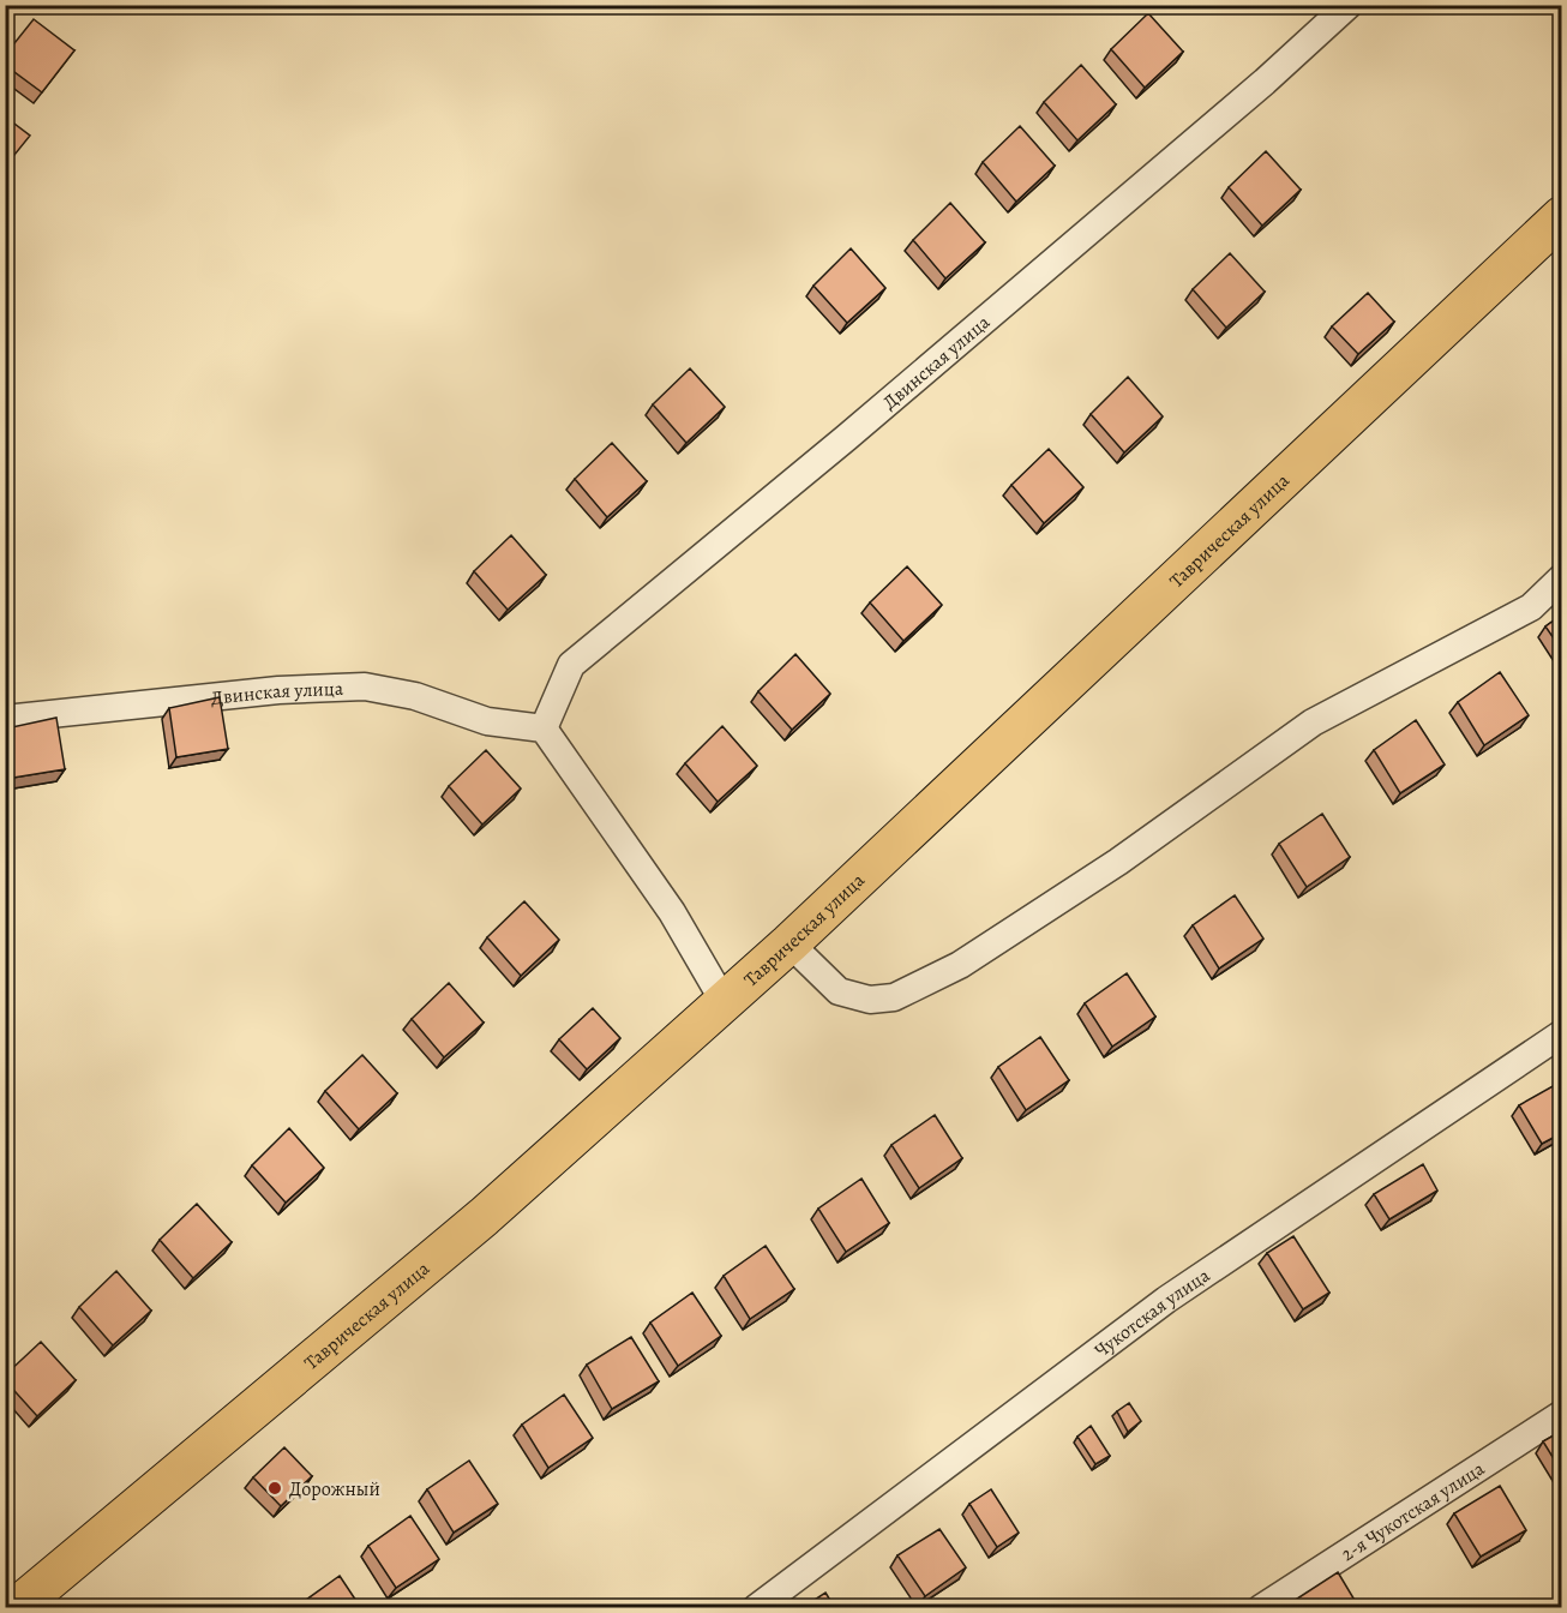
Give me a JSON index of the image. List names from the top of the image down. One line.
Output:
{"streets":{"main road":["Таврическая улица"],"street":["Двинская улица","Чукотская улица","2-я Чукотская улица"]},"places":["Дорожный"]}
